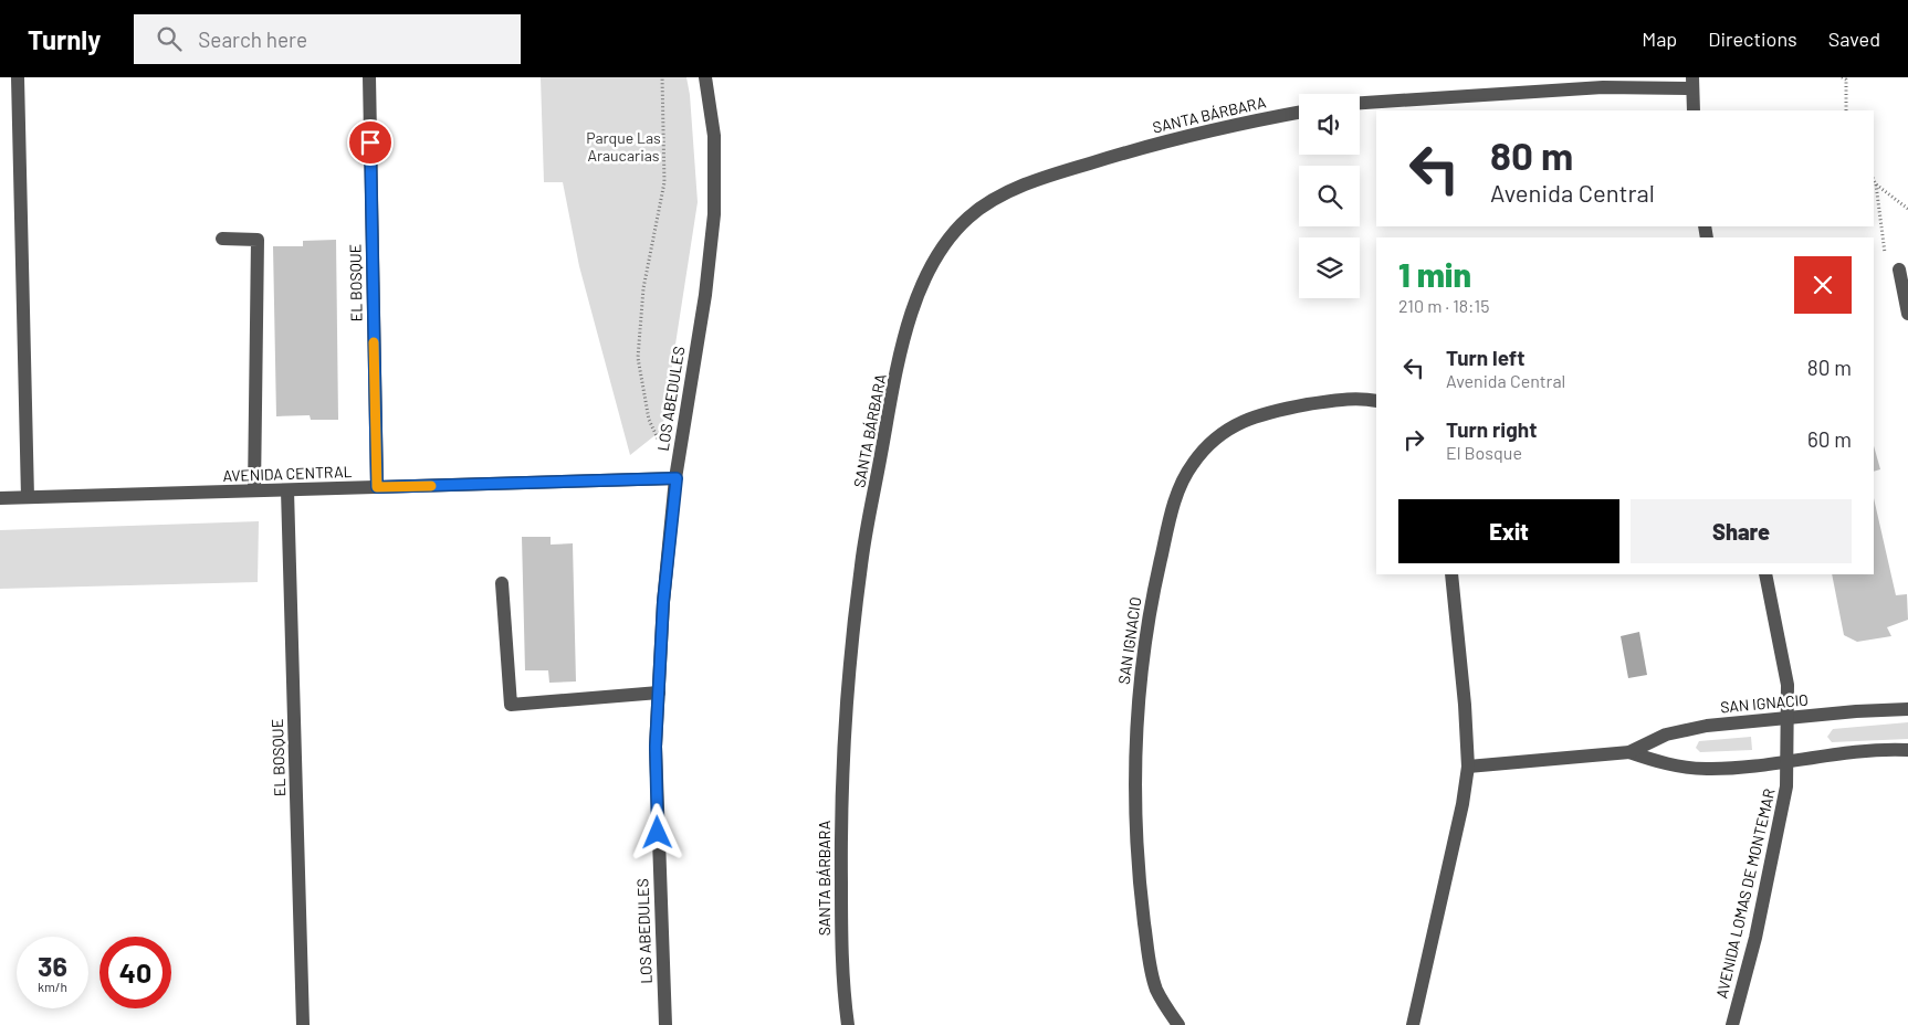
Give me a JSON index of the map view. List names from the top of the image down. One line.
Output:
{"streets":{"street":["SANTA BÁRBARA","EL BOSQUE","LOS ABEDULES","AVENIDA CENTRAL","SAN IGNACIO","AVENIDA LOMAS DE MONTEMAR"]},"crossings":[["EL BOSQUE","AVENIDA CENTRAL"],["LOS ABEDULES","AVENIDA CENTRAL"],["SAN IGNACIO","AVENIDA LOMAS DE MONTEMAR"]],"parks":["Parque Las Araucarias"],"page":{"header":"Turnly","search":"Search here","nav":["Map","Directions","Saved"],"turn":["80 m","Avenida Central"],"heading":["1 min","210 m · 18:15"],"list":[{"name":"Turn left","note":"Avenida Central","value":"80 m"},{"name":"Turn right","note":"El Bosque","value":"60 m"}],"buttons":["Exit","Share"],"speed":"36 km/h","limit":"40"}}
